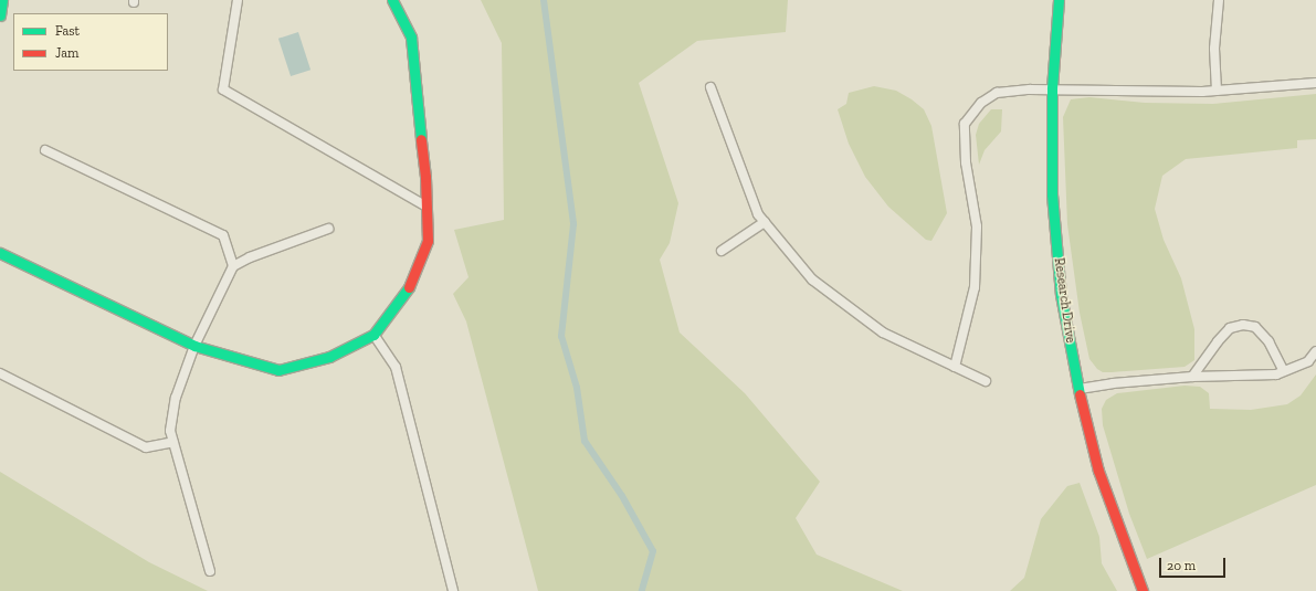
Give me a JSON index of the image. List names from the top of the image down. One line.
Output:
{"streets":{"street":["Research Drive"]},"legend":["Fast","Jam"],"scale_bar":"20 m"}
